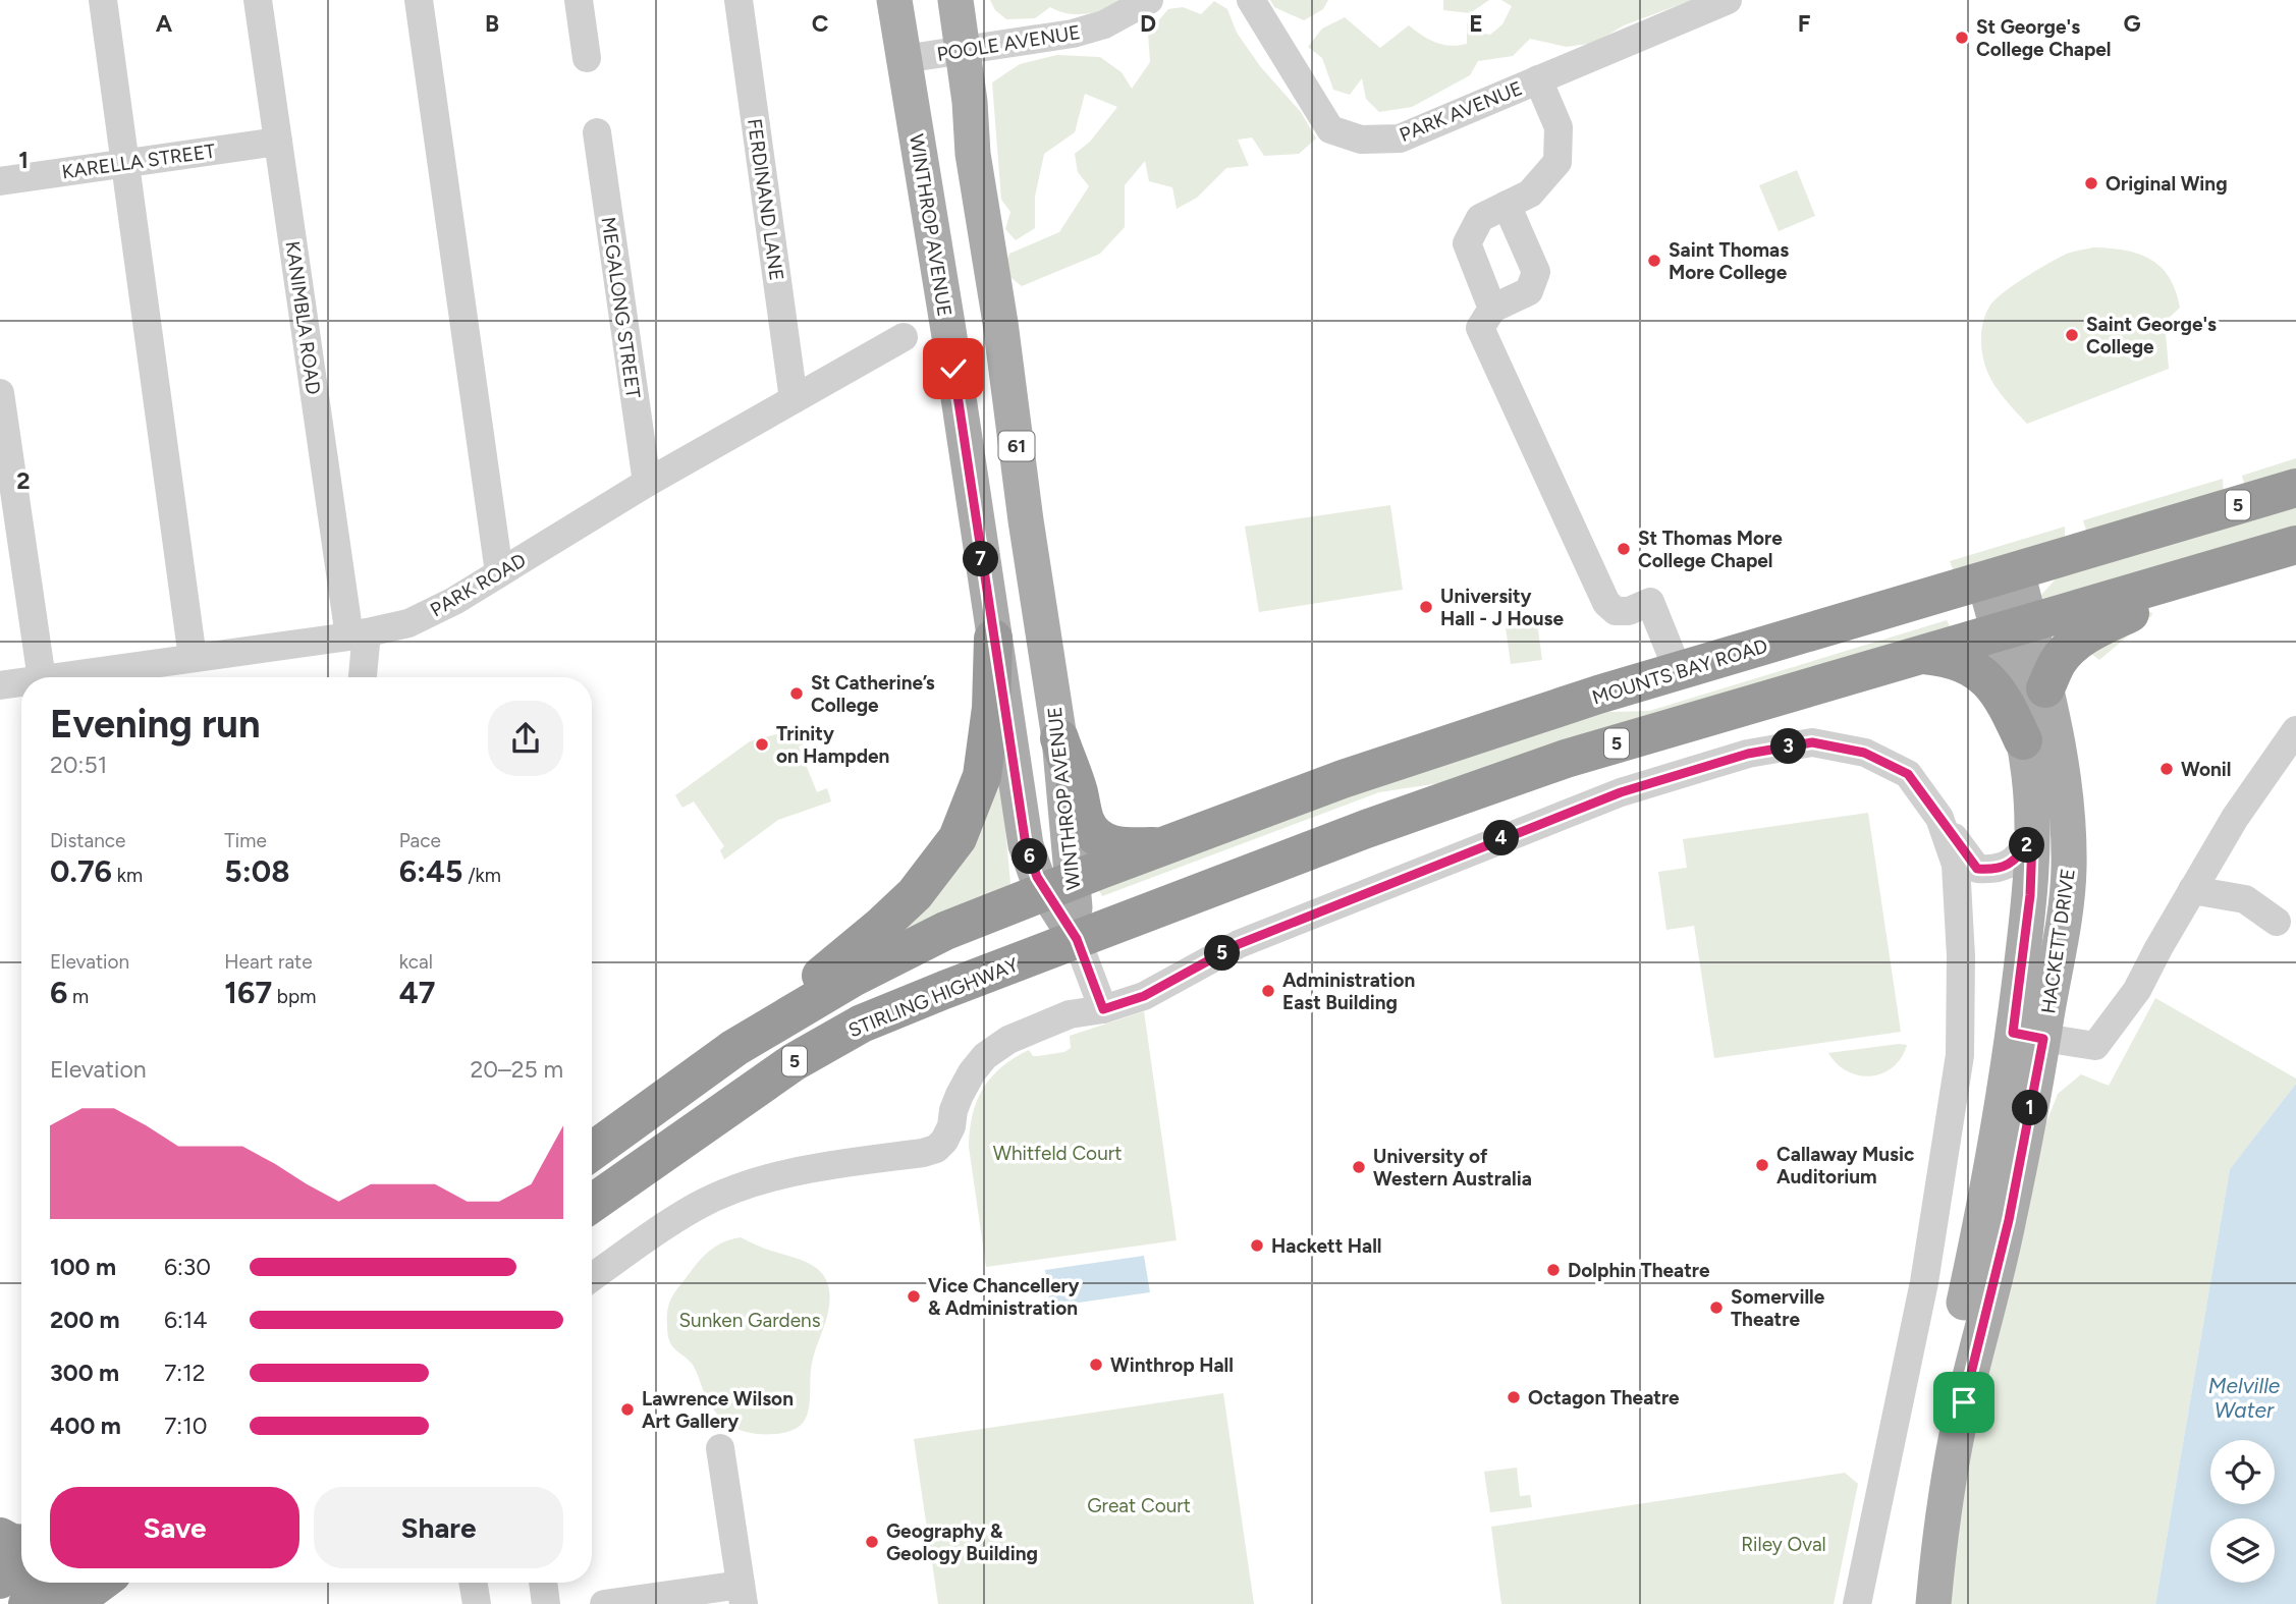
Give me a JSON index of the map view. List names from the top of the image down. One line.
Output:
{"streets":{"highway":["61","5","MOUNTS BAY ROAD","STIRLING HIGHWAY"],"main road":["WINTHROP AVENUE","HACKETT DRIVE"],"street":["POOLE AVENUE","PARK AVENUE","KARELLA STREET","FERDINAND LANE","MEGALONG STREET","KANIMBLA ROAD","PARK ROAD"]},"crossings":[["POOLE AVENUE","WINTHROP AVENUE"],["KARELLA STREET","KANIMBLA ROAD"],["FERDINAND LANE","PARK ROAD"],["WINTHROP AVENUE","61"],["WINTHROP AVENUE","5"],["WINTHROP AVENUE","MOUNTS BAY ROAD"],["WINTHROP AVENUE","STIRLING HIGHWAY"],["MEGALONG STREET","PARK ROAD"],["KANIMBLA ROAD","PARK ROAD"],["61","MOUNTS BAY ROAD"],["5","MOUNTS BAY ROAD"],["5","HACKETT DRIVE"],["5","STIRLING HIGHWAY"],["MOUNTS BAY ROAD","HACKETT DRIVE"]],"water":["Melville Water"],"parks":["Whitfeld Court","Sunken Gardens","Great Court","Riley Oval"],"places":["St George's College Chapel","Original Wing","Saint Thomas More College","Saint George's College","St Thomas More College Chapel","University Hall - J House","St Catherine’s College","Trinity on Hampden","Wonil","Administration East Building","Callaway Music Auditorium","University of Western Australia","Hackett Hall","Dolphin Theatre","Vice Chancellery & Administration","Somerville Theatre","Winthrop Hall","Octagon Theatre","Lawrence Wilson Art Gallery","Geography & Geology Building"],"page":{"pins":["7","3","4","2","6","5","1"],"heading":["Evening run","20:51"],"stats":[["Distance","0.76 km"],["Time","5:08"],["Pace","6:45 /km"],["Elevation","6 m"],["Heart rate","167 bpm"],["kcal","47"]],"chart":["Elevation","20–25 m"],"list":[{"name":"100 m","note":"6:30"},{"name":"200 m","note":"6:14"},{"name":"300 m","note":"7:12"},{"name":"400 m","note":"7:10"}],"buttons":["Save","Share"]},"grid":{"columns":["A","B","C","D","E","F","G"],"rows":["1","2"]}}
